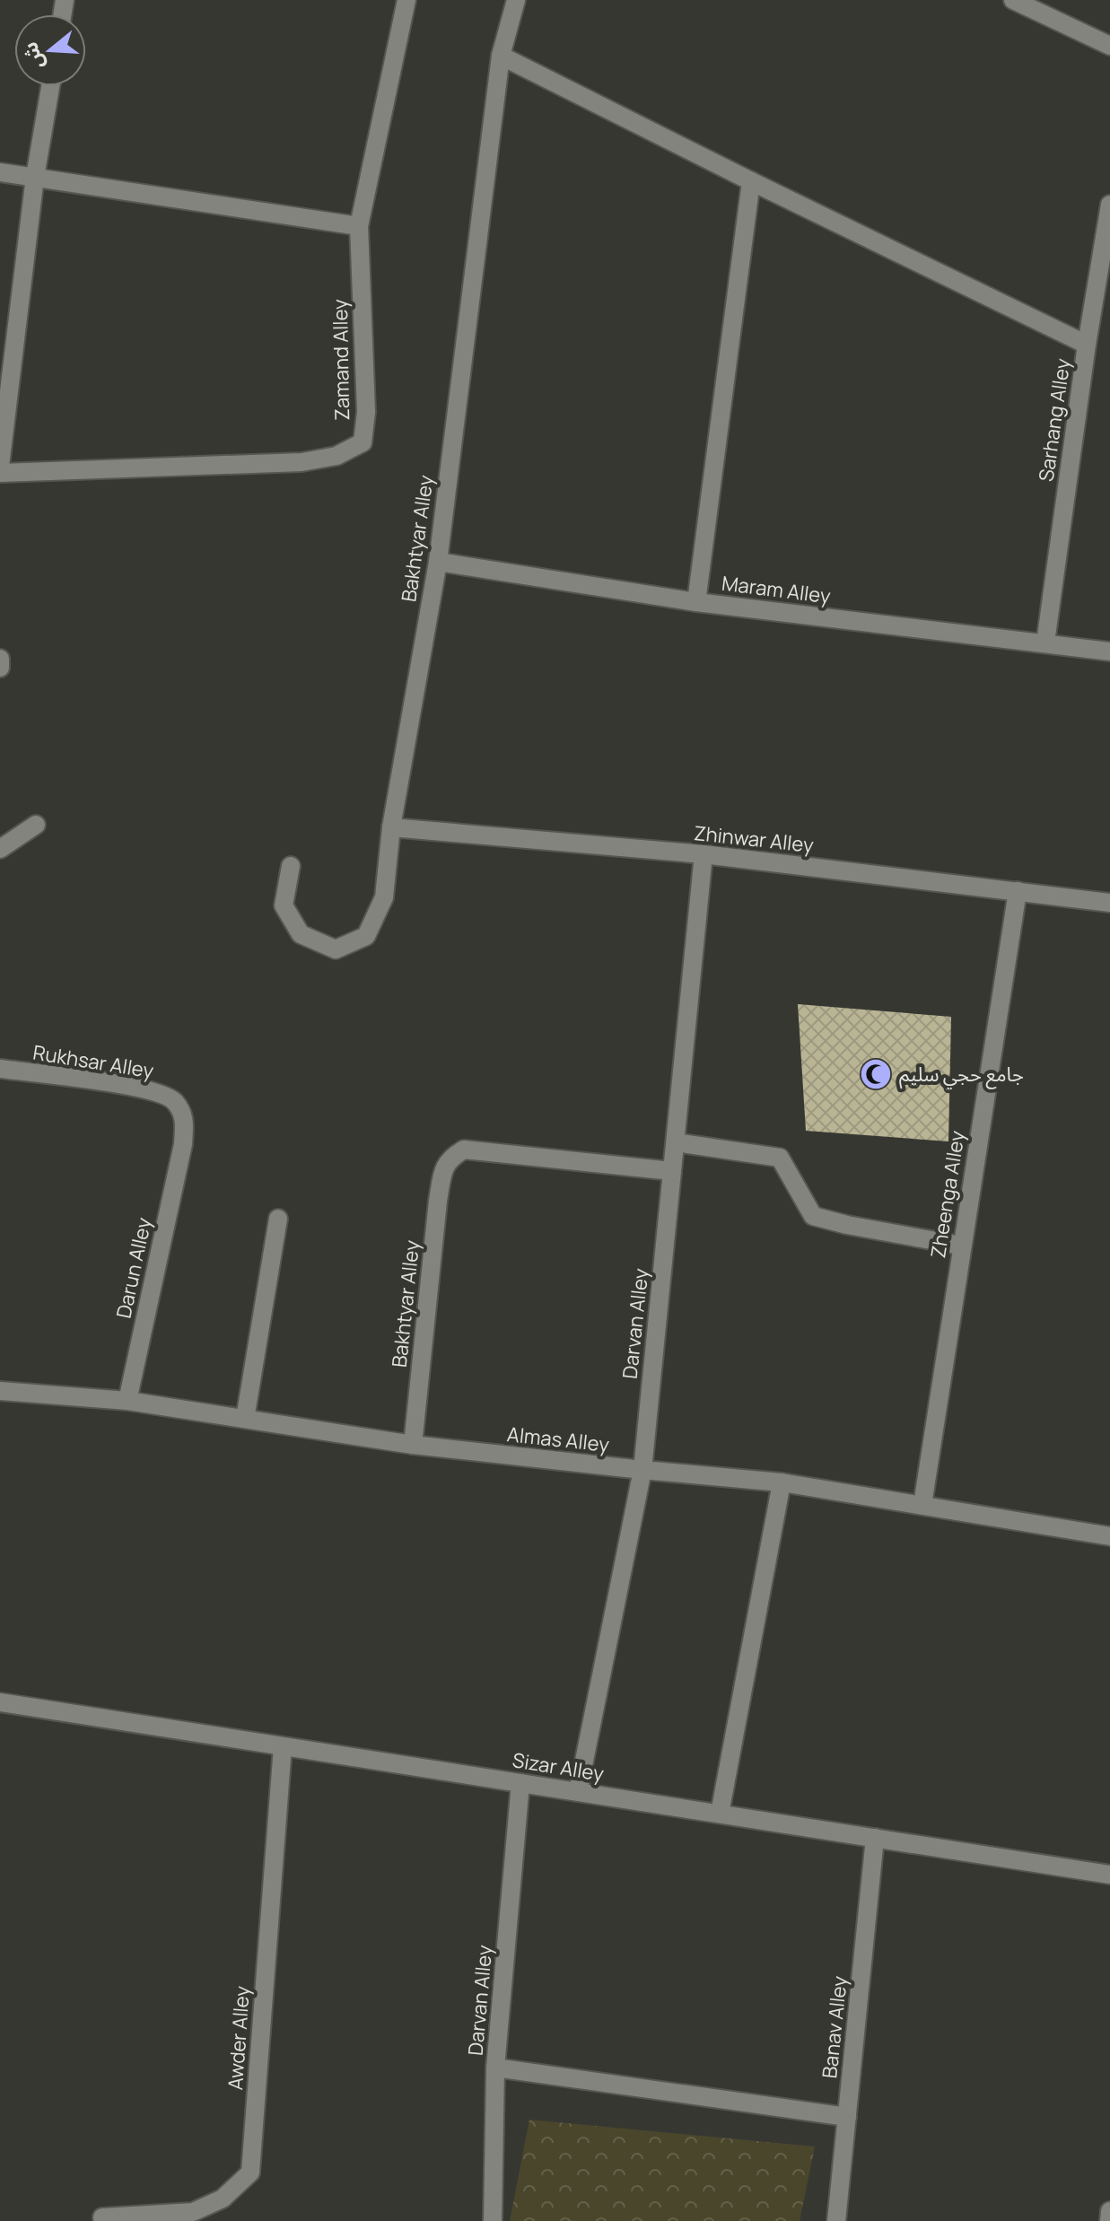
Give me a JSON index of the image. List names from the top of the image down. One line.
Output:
{"streets":{"street":["Zamand Alley","Sarhang Alley","Bakhtyar Alley","Maram Alley","Zhinwar Alley","Rukhsar Alley","Zheenga Alley","Darun Alley","Darvan Alley","Almas Alley","Sizar Alley","Banav Alley","Awder Alley"]},"crossings":[["Sarhang Alley","Maram Alley"],["Bakhtyar Alley","Maram Alley"],["Bakhtyar Alley","Zhinwar Alley"],["Bakhtyar Alley","Darvan Alley"],["Bakhtyar Alley","Almas Alley"],["Zhinwar Alley","Zheenga Alley"],["Zhinwar Alley","Darvan Alley"],["Rukhsar Alley","Darun Alley"],["Zheenga Alley","Almas Alley"],["Darun Alley","Almas Alley"],["Darvan Alley","Almas Alley"],["Darvan Alley","Sizar Alley"],["Sizar Alley","Banav Alley"],["Sizar Alley","Awder Alley"]],"places":{"mosque":["جامع حجي سليم"]},"north":"left"}
